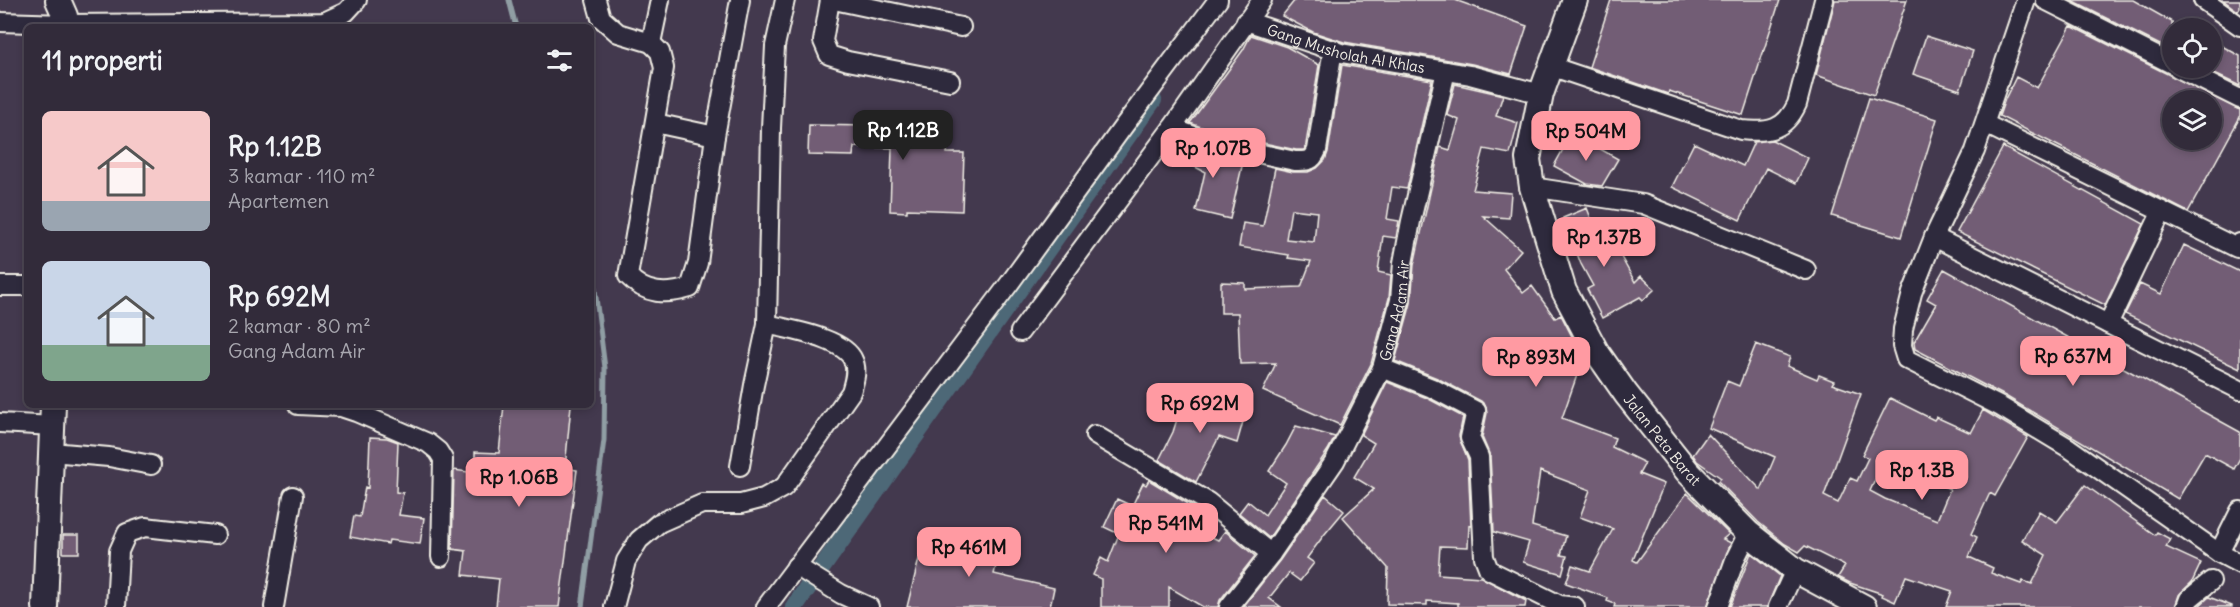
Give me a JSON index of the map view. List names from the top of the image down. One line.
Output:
{"streets":{"main road":["Jalan Peta Barat"],"street":["Gang Musholah Al Khlas","Gang Adam Air"]},"crossings":[["Gang Musholah Al Khlas","Gang Adam Air"]],"page":{"heading":"11 properti","list":[{"name":"Rp 1.12B","note":"3 kamar · 110 m² · Apartemen"},{"name":"Rp 692M","note":"2 kamar · 80 m² · Gang Adam Air"}],"price":["Rp 1.12B","Rp 504M","Rp 1.07B","Rp 1.37B","Rp 637M","Rp 893M","Rp 692M","Rp 1.3B","Rp 1.06B","Rp 541M","Rp 461M"]}}
